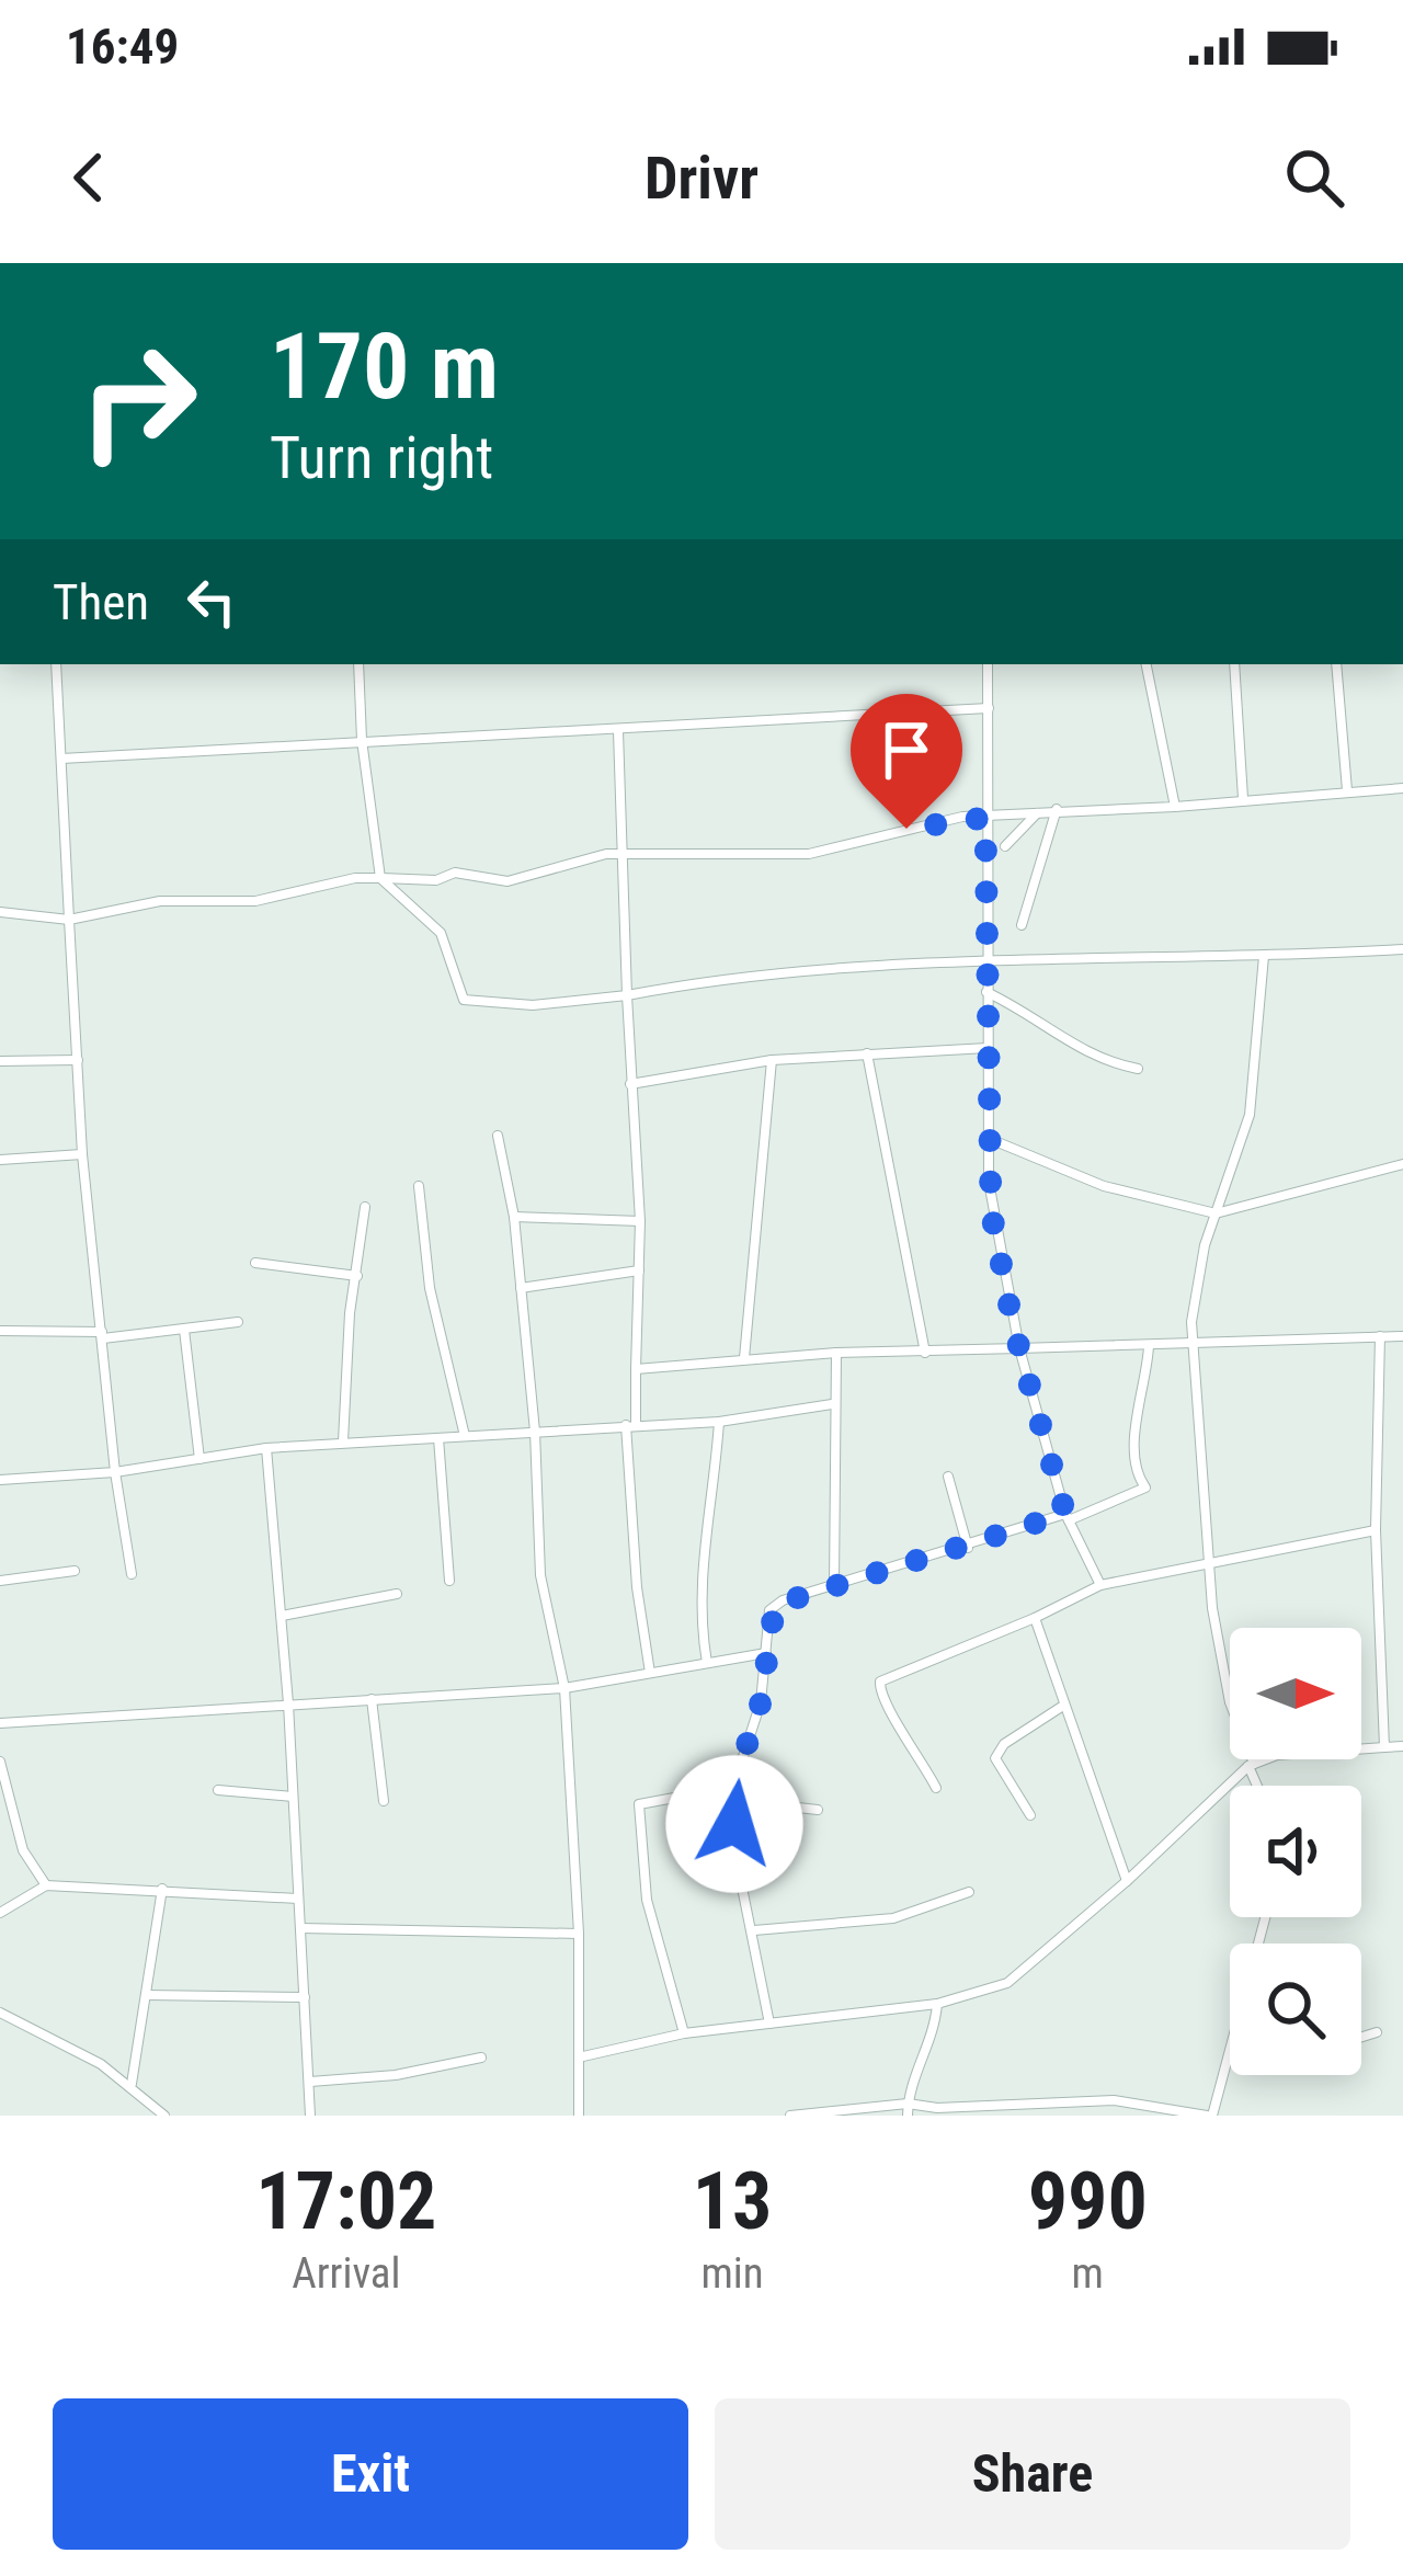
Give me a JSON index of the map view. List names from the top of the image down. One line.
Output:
{"north":"right","page":{"status":"16:49","header":"Drivr","turn":["170 m","Turn right"],"then":"Then","eta":["17:02","Arrival","13","min","990","m"],"buttons":["Exit","Share"]}}
